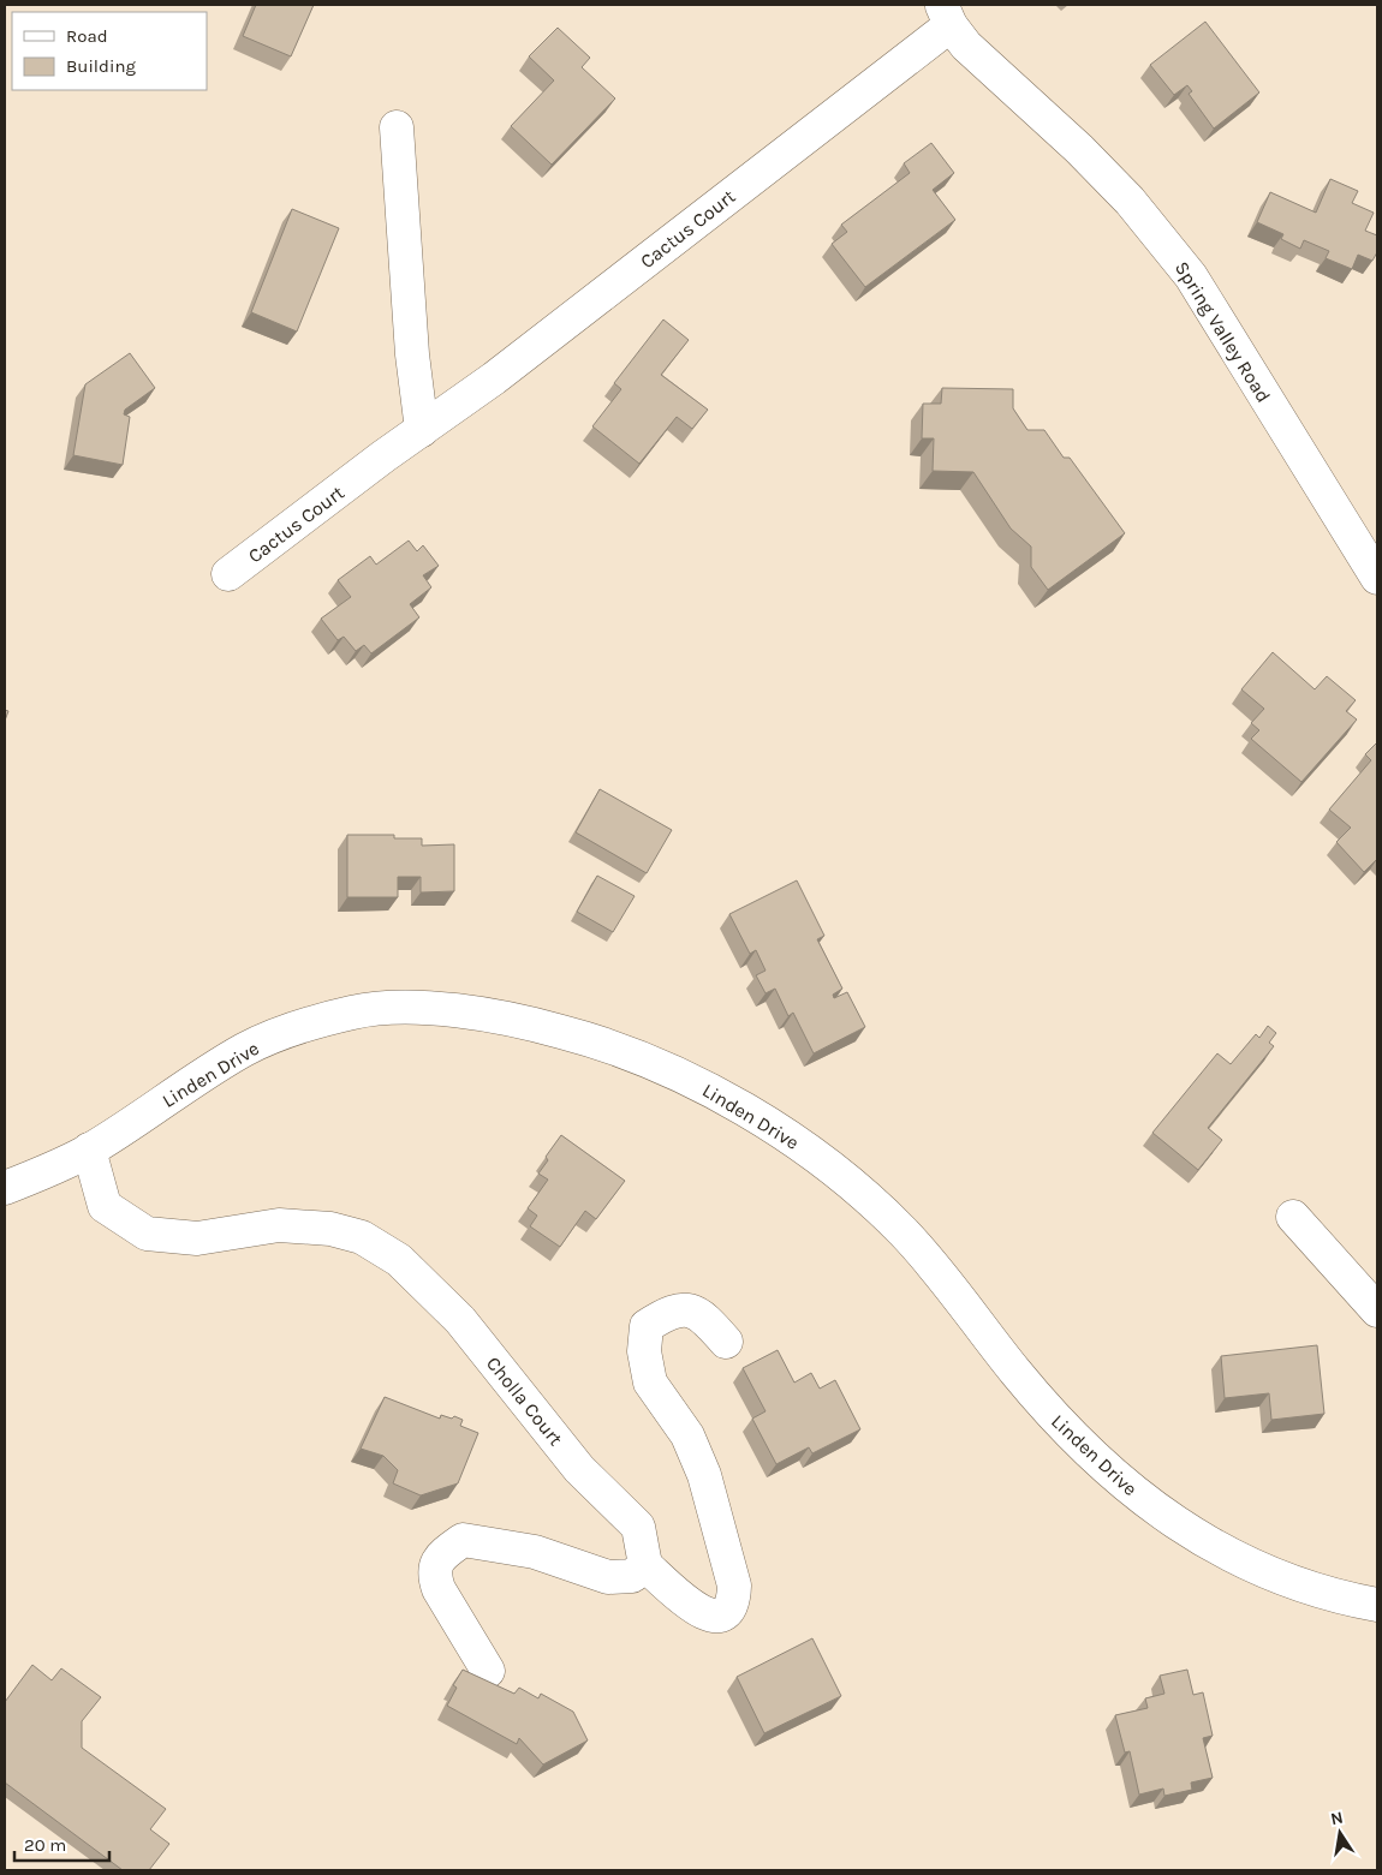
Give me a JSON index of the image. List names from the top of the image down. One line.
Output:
{"streets":{"street":["Cactus Court","Spring Valley Road","Linden Drive","Cholla Court"]},"crossings":[["Cactus Court","Spring Valley Road"],["Linden Drive","Cholla Court"]],"legend":["Road","Building"],"scale_bar":"20 m","north":"top"}
